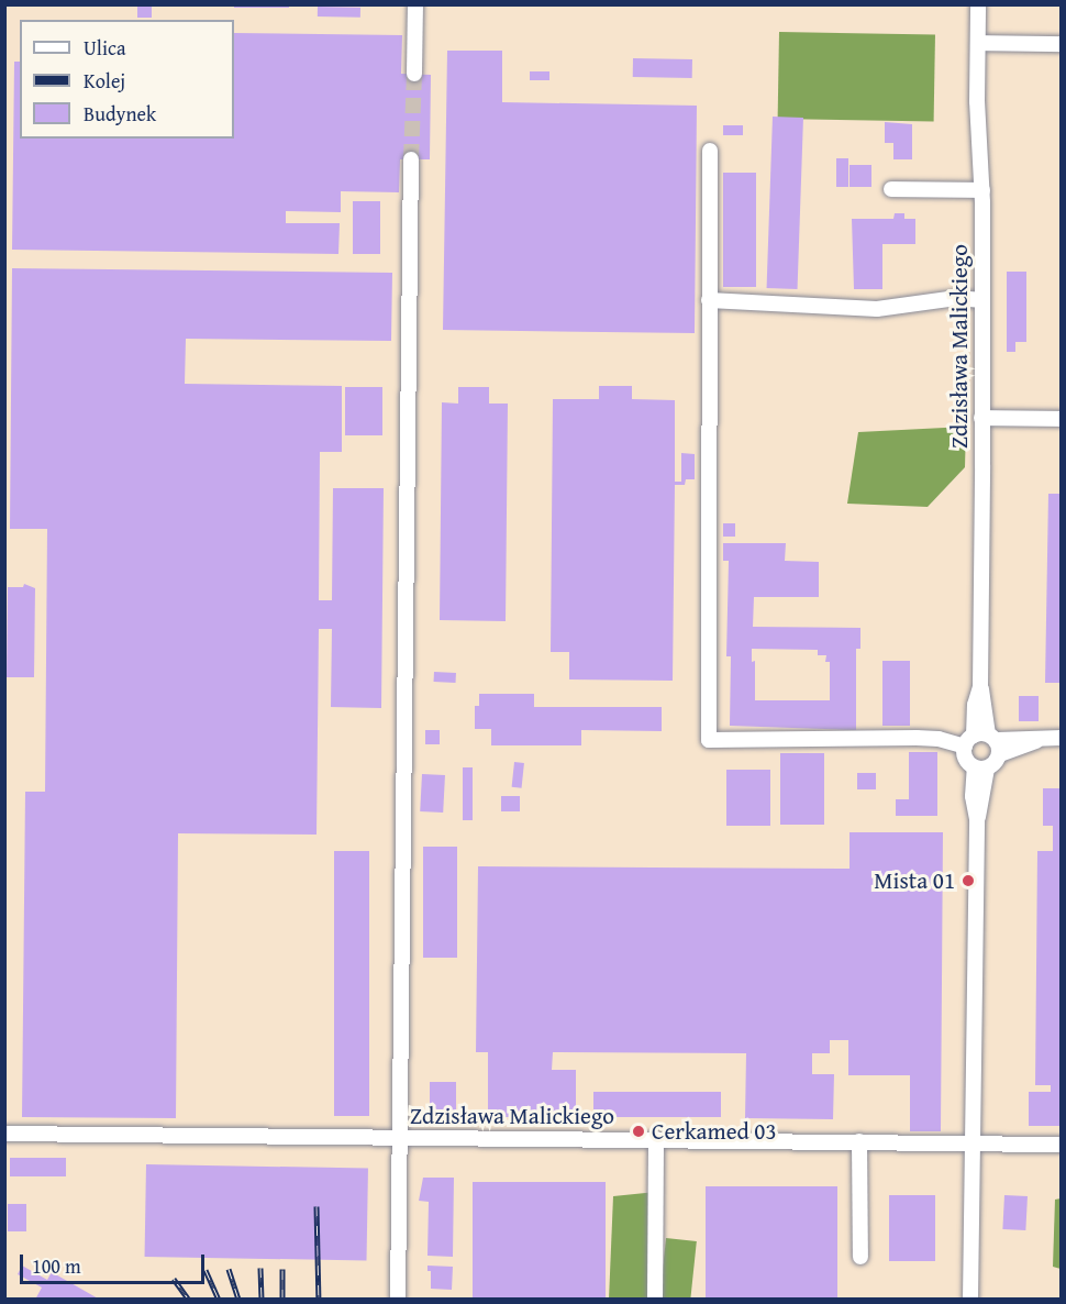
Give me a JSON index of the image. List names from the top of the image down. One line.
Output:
{"streets":{"street":["Zdzisława Malickiego"]},"places":["Mista 01","Cerkamed 03"],"legend":["Ulica","Kolej","Budynek"],"scale_bar":"100 m"}
